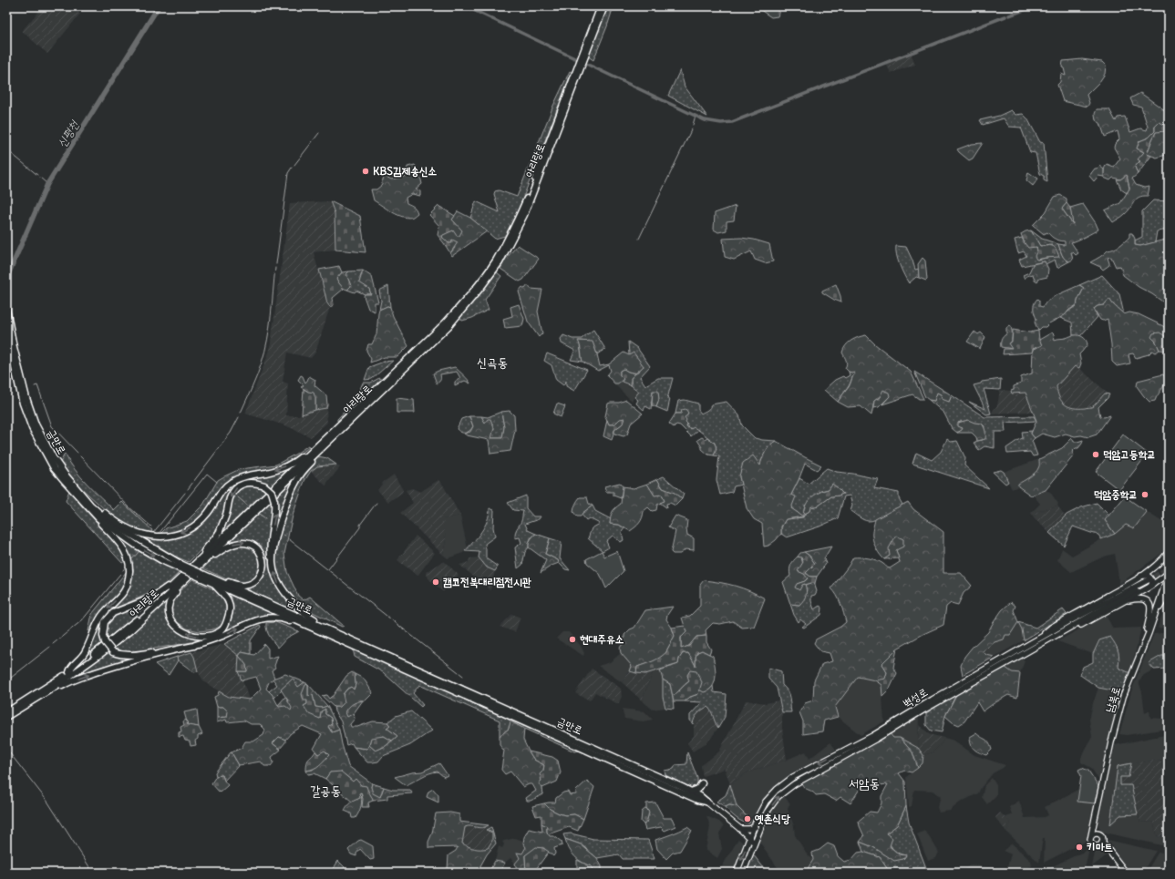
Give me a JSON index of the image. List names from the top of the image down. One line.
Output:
{"streets":{"highway":["아리랑로","금만로"],"main road":["벽성로","남북로"]},"crossings":[["금만로","벽성로"]],"districts":["신곡동","서암동","갈공동"],"water":["신평천"],"places":["KBS김제송신소","덕암고등학교","덕암중학교","캠코전북대리점전시관","현대주유소","옛촌식당","키마트"]}
